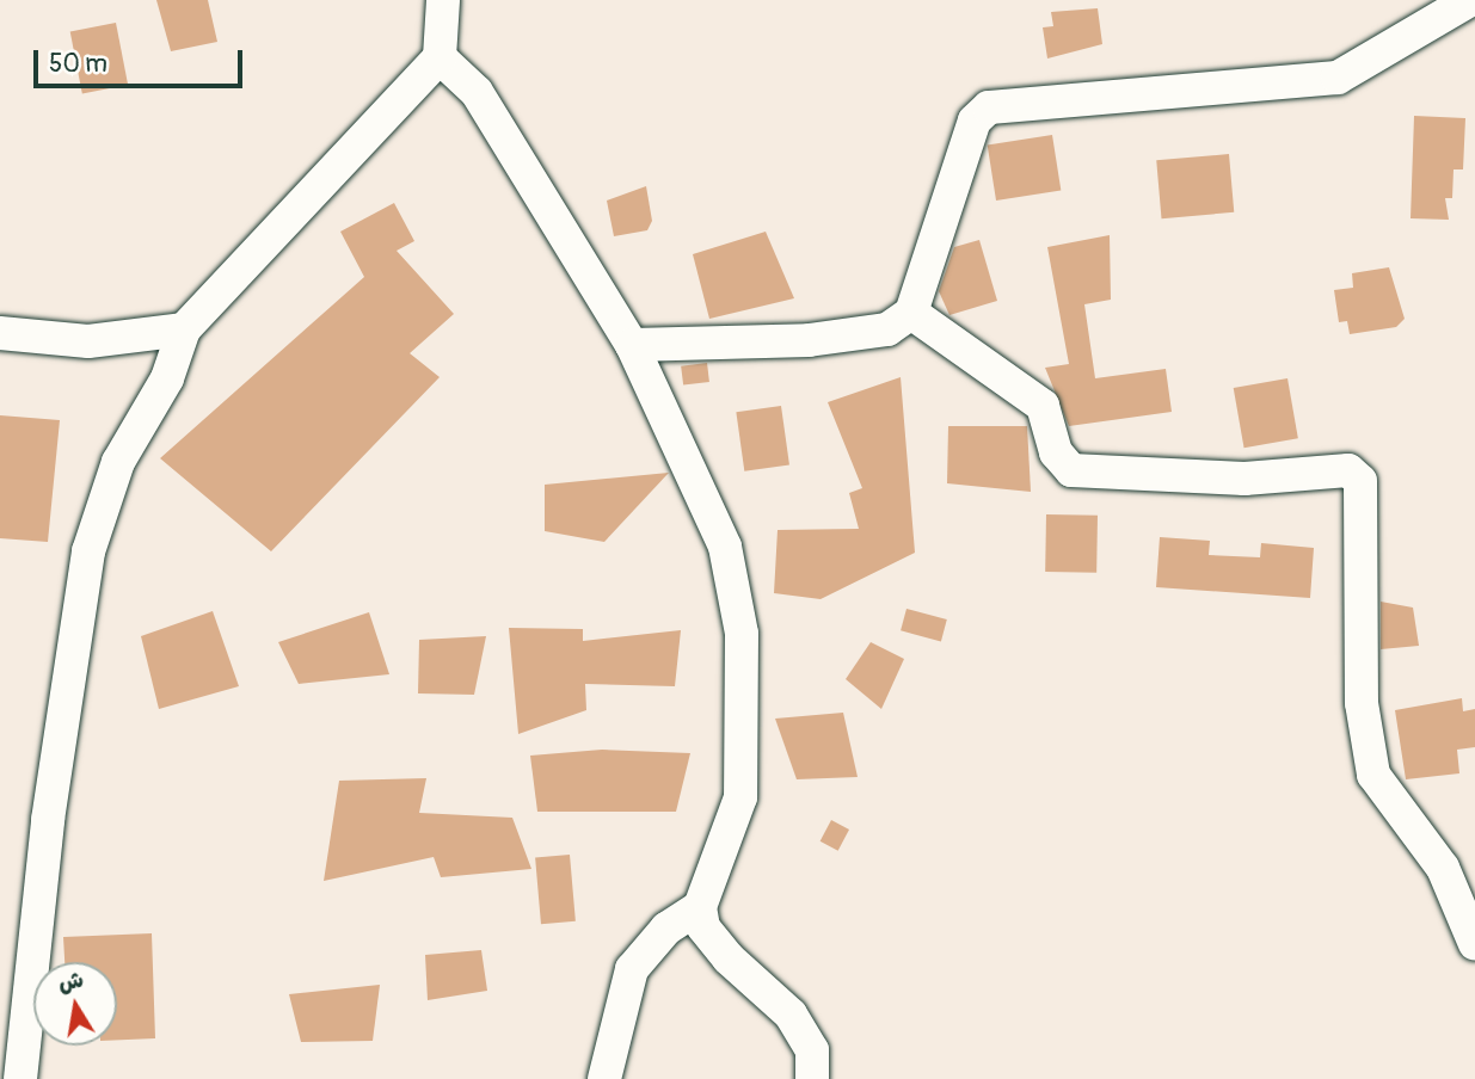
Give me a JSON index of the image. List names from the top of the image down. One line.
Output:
{"scale_bar":"50 m","north":"top"}
